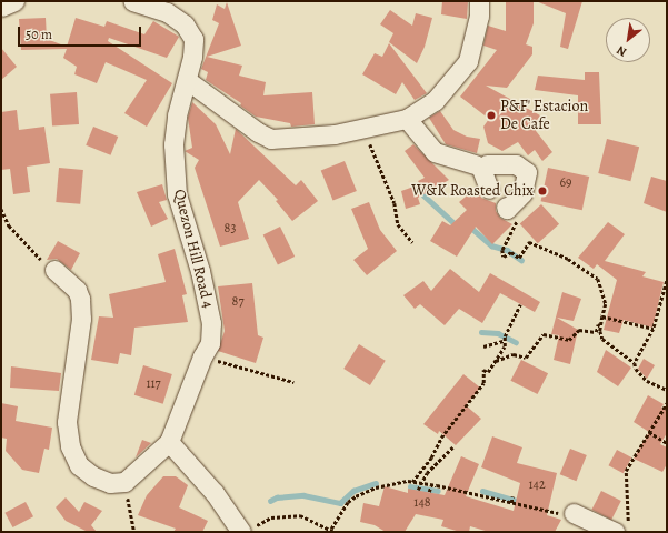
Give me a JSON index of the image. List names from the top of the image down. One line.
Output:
{"streets":{"street":["Quezon Hill Road 4"]},"places":["P&F' Estacion De Cafe","W&K Roasted Chix"],"house_numbers":["69","83","87","117","142","148"],"scale_bar":"50 m","north":"bottom left"}
